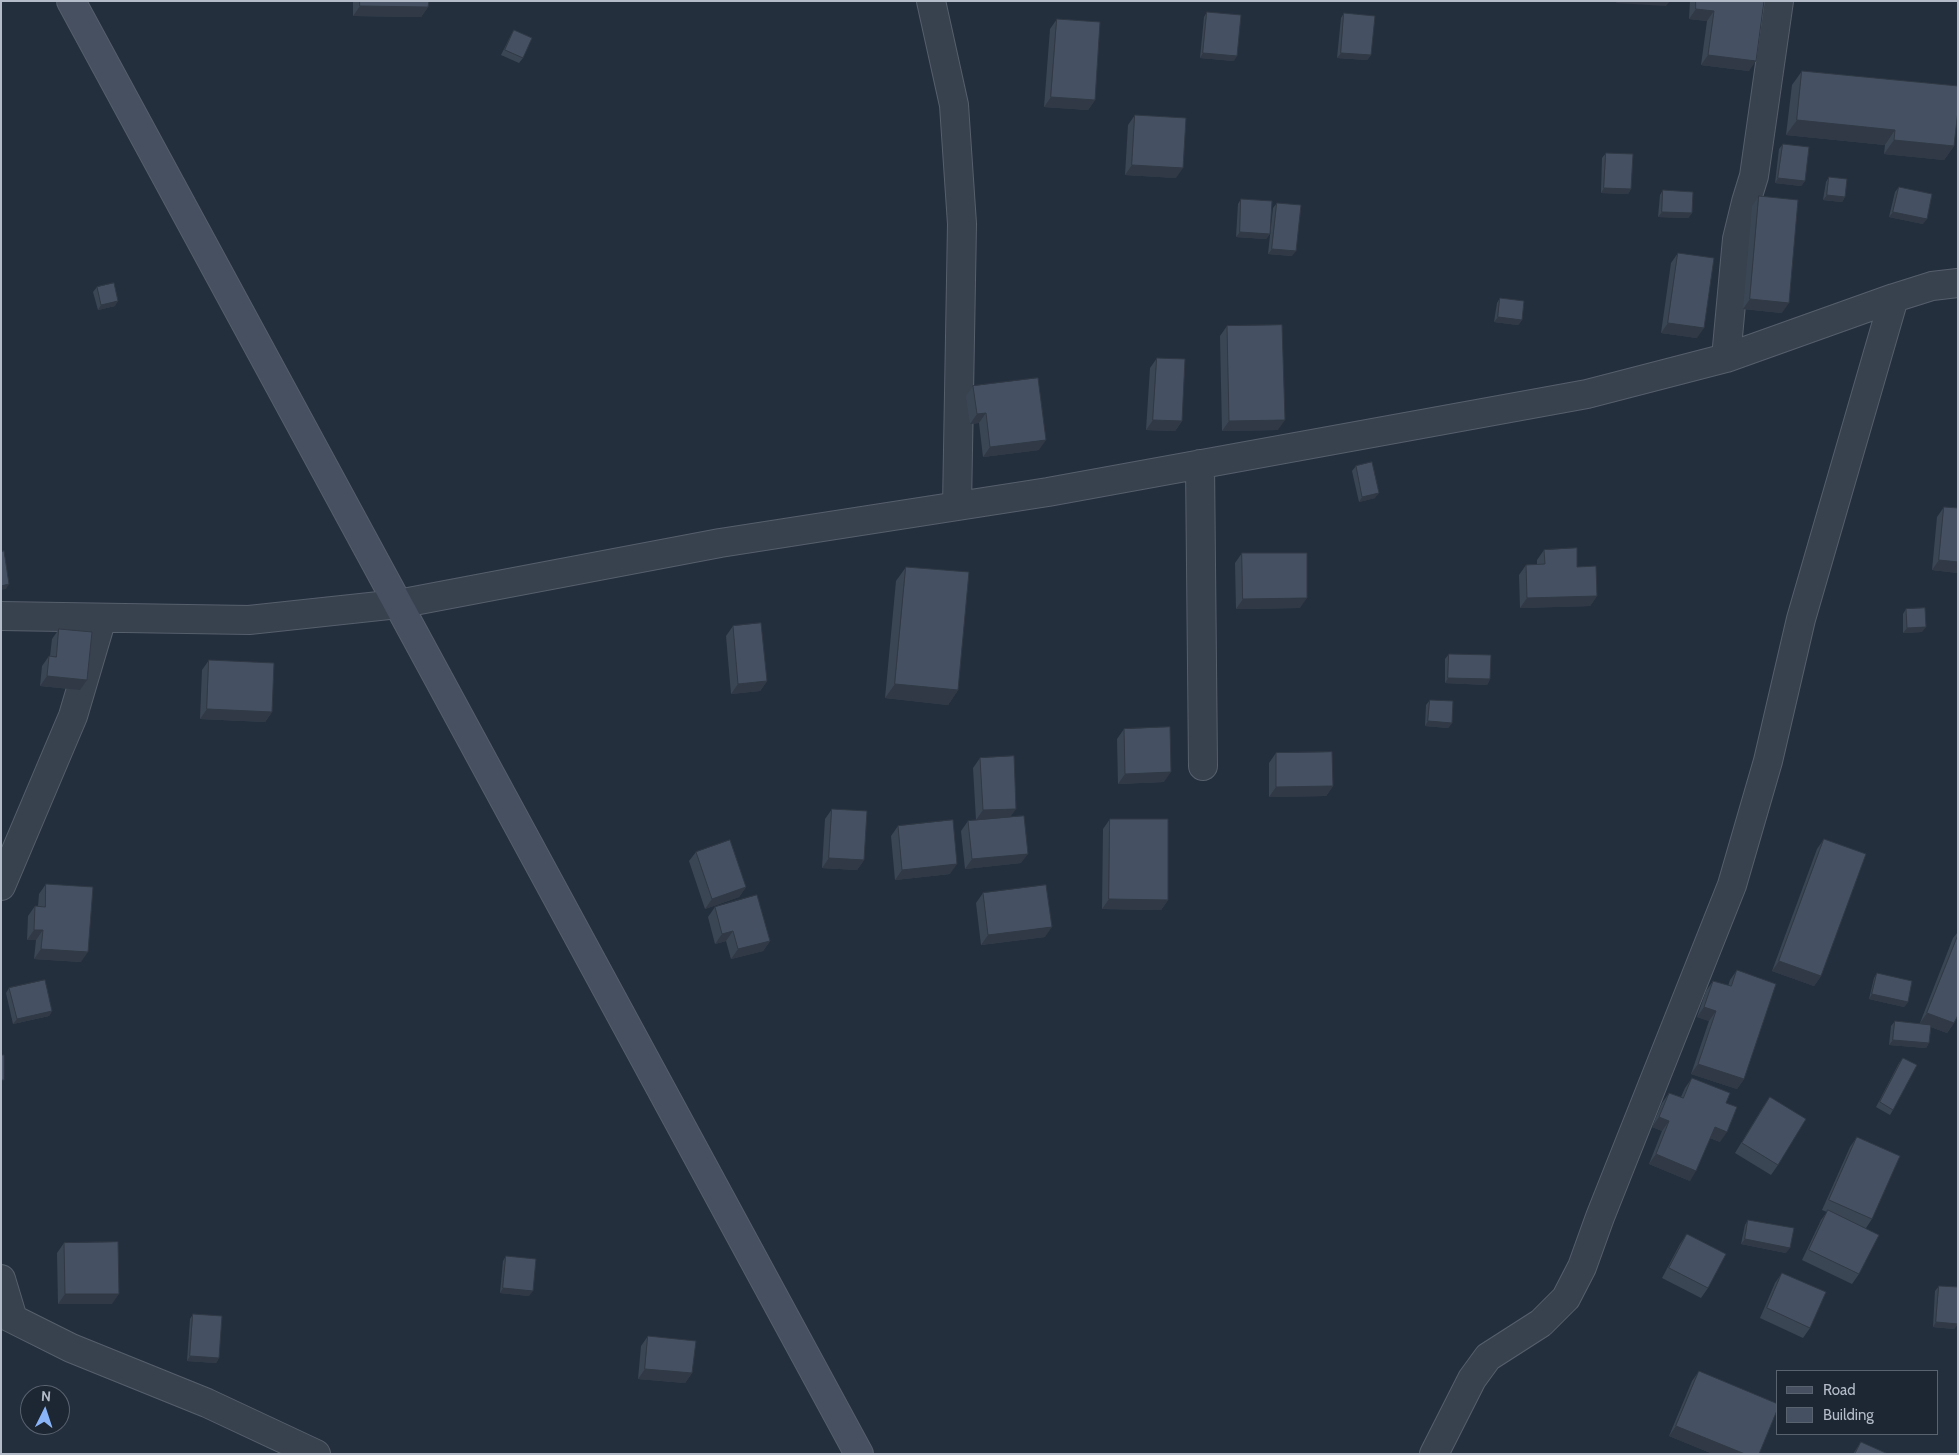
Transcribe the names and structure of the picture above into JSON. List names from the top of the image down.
{
  "legend": ["Road", "Building"],
  "north": "top"
}
